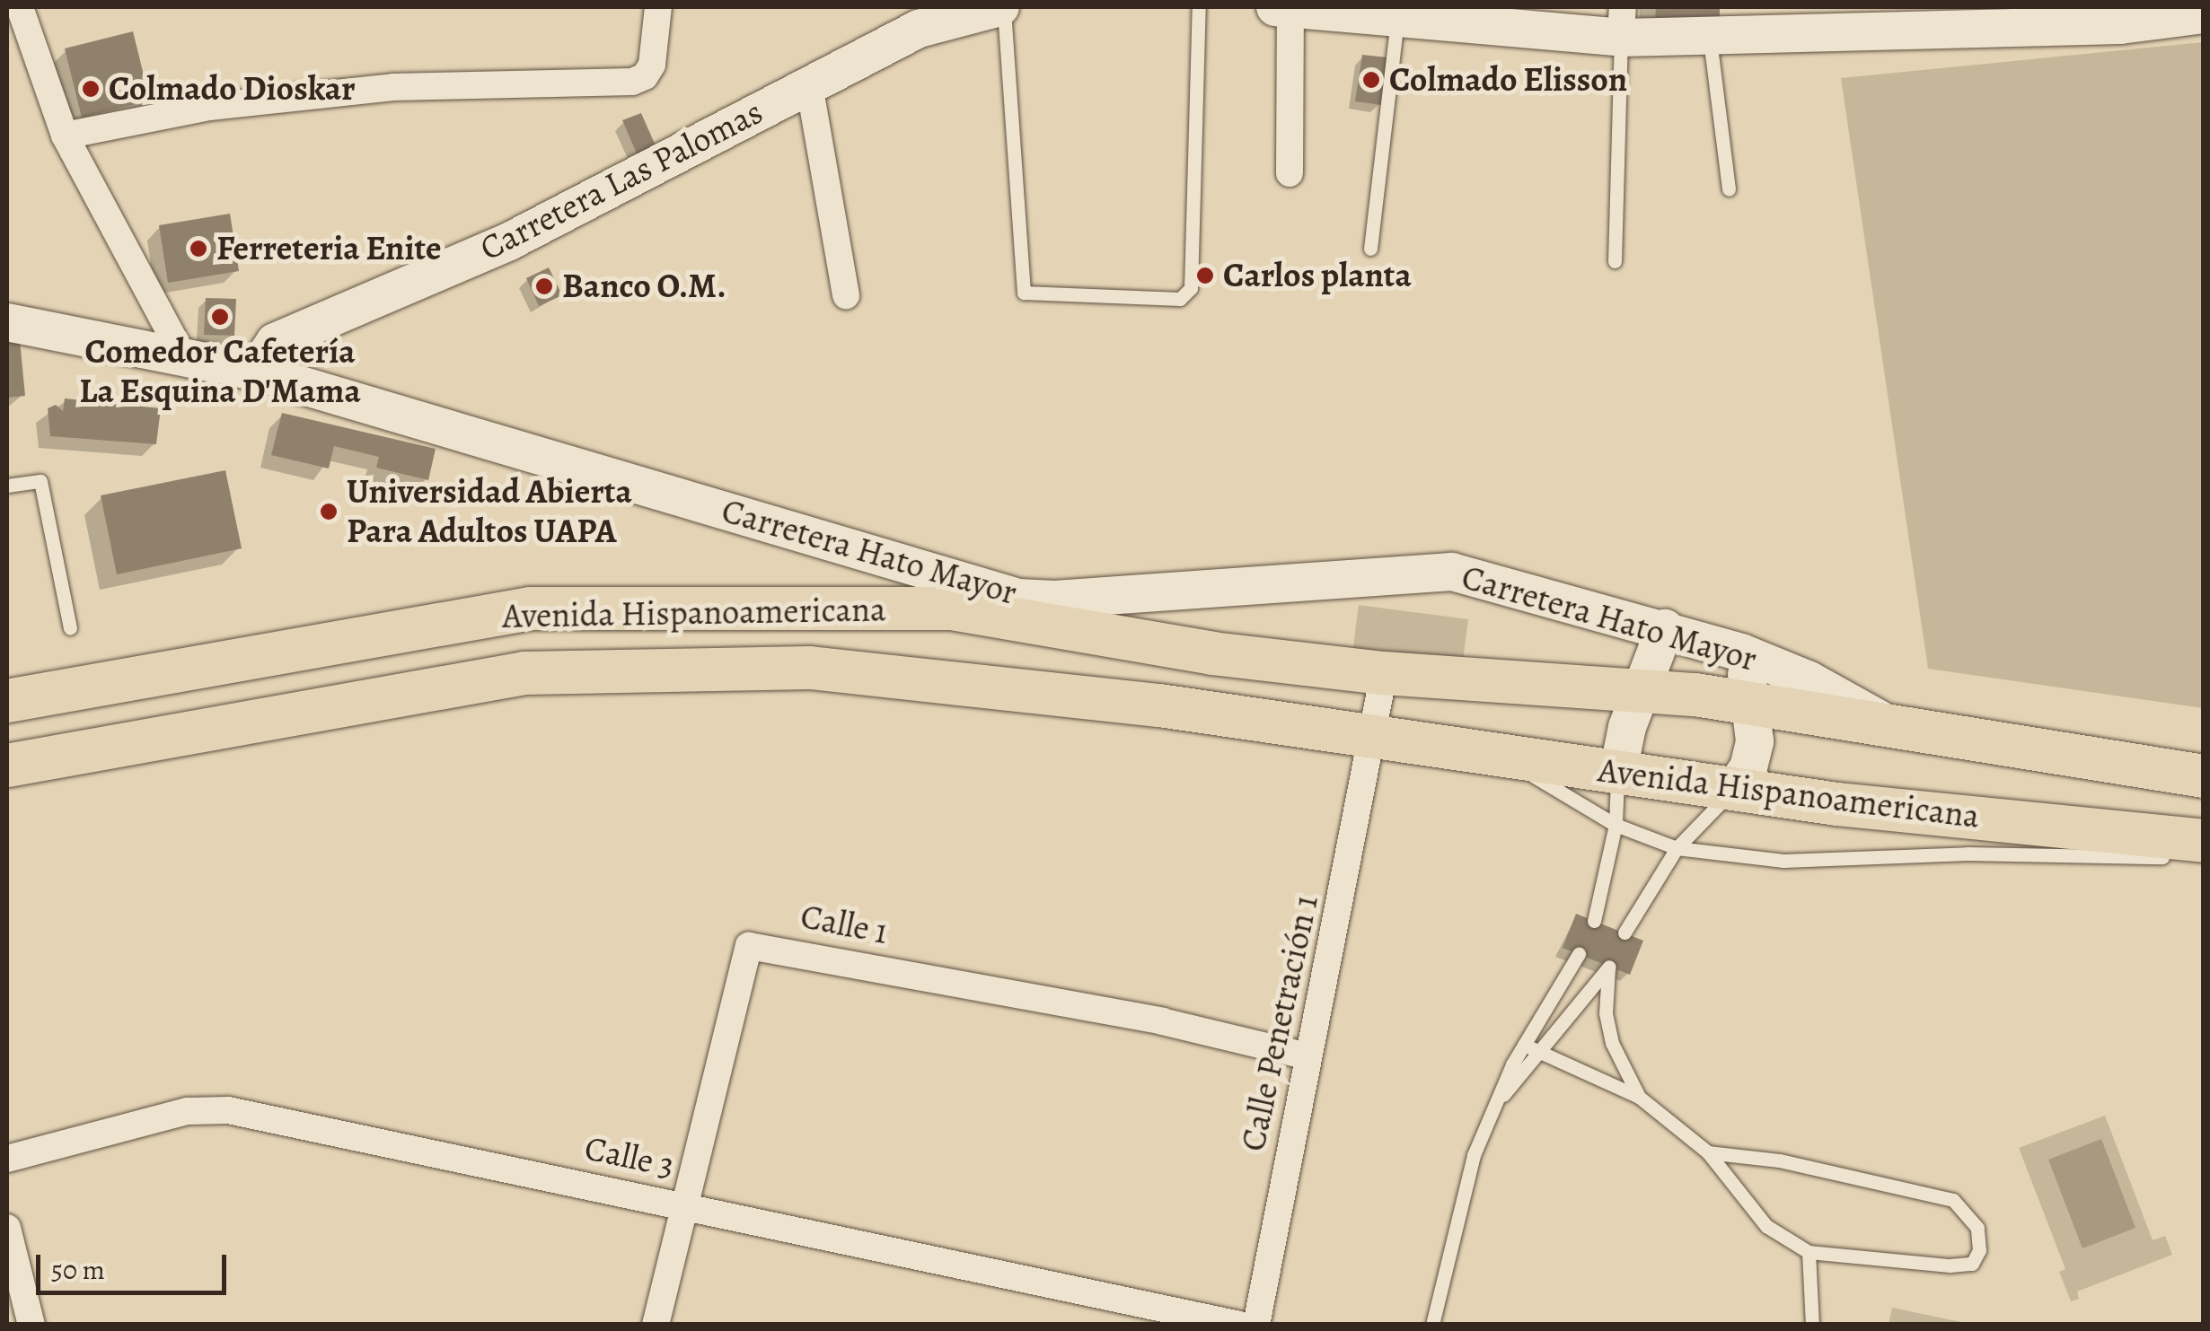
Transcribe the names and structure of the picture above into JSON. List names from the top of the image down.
{
  "streets": {
    "main road": ["Avenida Hispanoamericana"],
    "street": [
      "Carretera Las Palomas",
      "Carretera Hato Mayor",
      "Calle 1",
      "Calle Penetración 1",
      "Calle 3"
    ]
  },
  "crossings": [
    ["Carretera Las Palomas", "Carretera Hato Mayor"],
    ["Carretera Hato Mayor", "Avenida Hispanoamericana"],
    ["Avenida Hispanoamericana", "Calle Penetración 1"],
    ["Calle 1", "Calle Penetración 1"],
    ["Calle 1", "Calle 3"]
  ],
  "places": [
    "Colmado Elisson",
    "Colmado Dioskar",
    "Ferreteria Enite",
    "Carlos planta",
    "Banco O.M.",
    "Comedor Cafetería La Esquina D'Mama",
    "Universidad Abierta Para Adultos UAPA"
  ],
  "scale_bar": "50 m"
}
